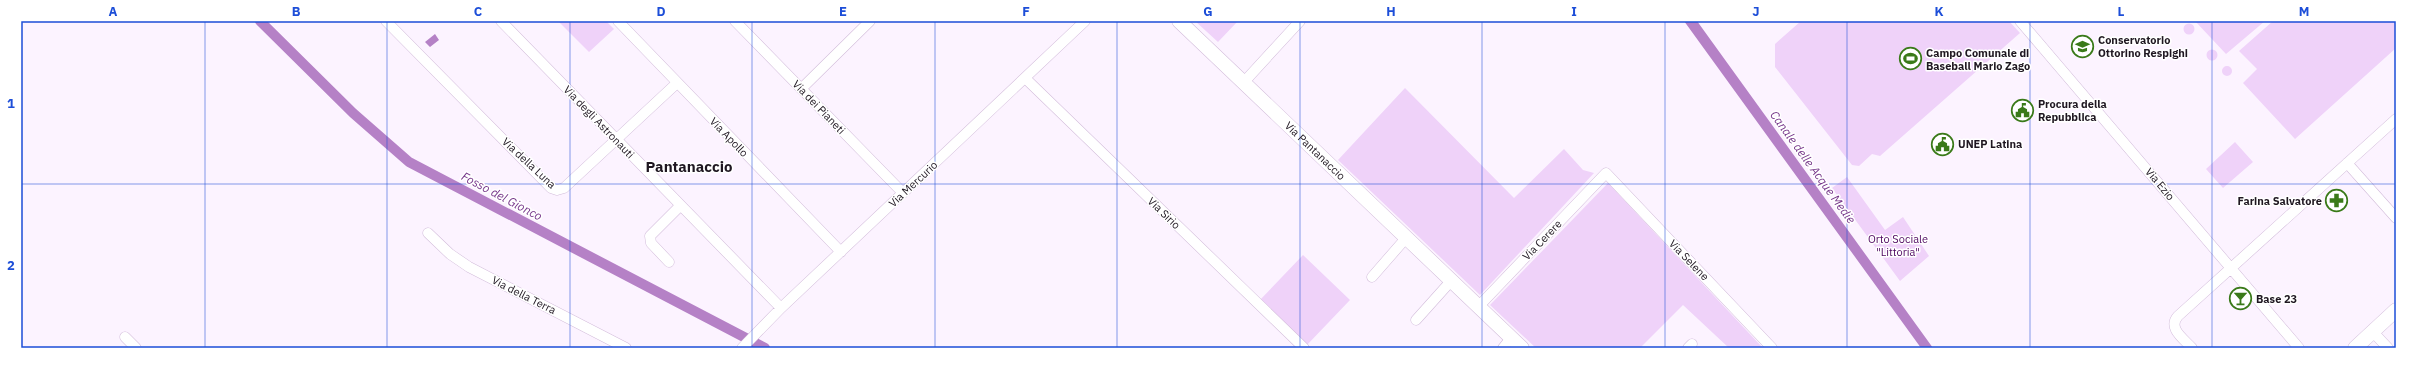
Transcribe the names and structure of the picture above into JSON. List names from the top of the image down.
{
  "streets": {
    "street": [
      "Via dei Pianeti",
      "Via degli Astronauti",
      "Via Apollo",
      "Via Pantanaccio",
      "Via della Luna",
      "Via Mercurio",
      "Via Ezio",
      "Via Sirio",
      "Via Cerere",
      "Via Selene",
      "Via della Terra"
    ]
  },
  "crossings": [
    ["Via dei Pianeti", "Via Mercurio"],
    ["Via degli Astronauti", "Via della Luna"],
    ["Via degli Astronauti", "Via Mercurio"],
    ["Via Apollo", "Via della Luna"],
    ["Via Apollo", "Via Mercurio"],
    ["Via Pantanaccio", "Via Cerere"],
    ["Via Mercurio", "Via Sirio"],
    ["Via Cerere", "Via Selene"]
  ],
  "districts": ["Pantanaccio"],
  "water": ["Canale delle Acque Medie", "Fosso del Gionco"],
  "parks": ["Orto Sociale \"Littoria\""],
  "places": {
    "school or university": ["Conservatorio Ottorino Respighi"],
    "sports": ["Campo Comunale di Baseball Mario Zago"],
    "public building": ["Procura della Repubblica", "UNEP Latina"],
    "pharmacy": ["Farina Salvatore"],
    "bar": ["Base 23"]
  },
  "grid": {
    "columns": [
      "A",
      "B",
      "C",
      "D",
      "E",
      "F",
      "G",
      "H",
      "I",
      "J",
      "K",
      "L",
      "M"
    ],
    "rows": ["1", "2"]
  }
}
